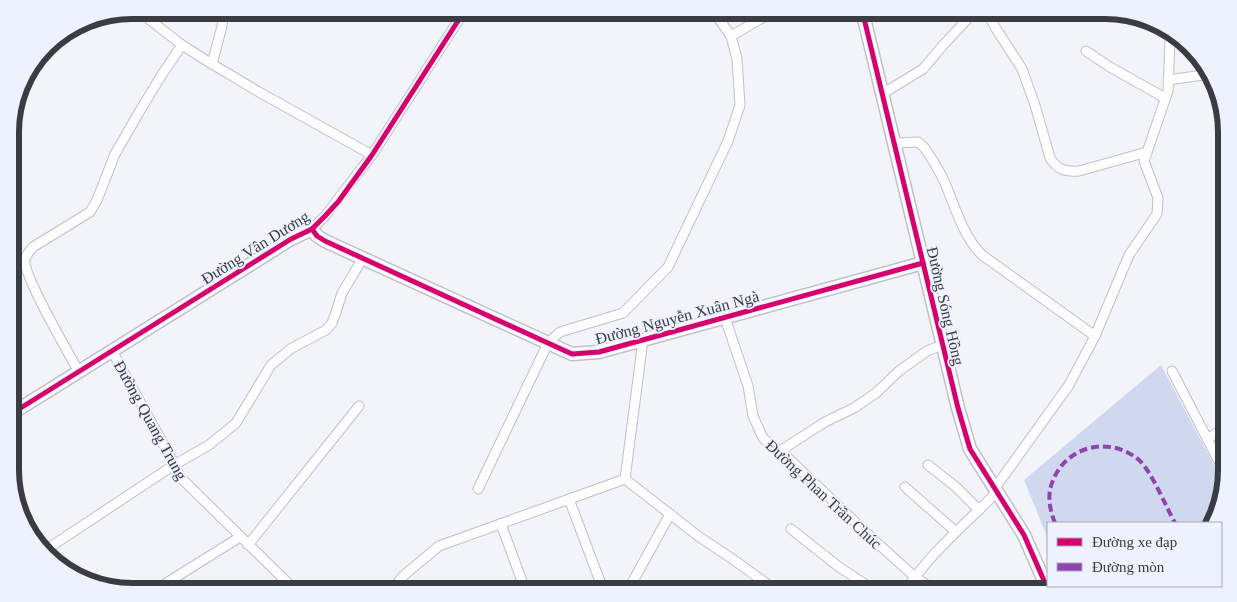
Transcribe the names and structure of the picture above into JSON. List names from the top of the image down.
{
  "streets": {
    "street": [
      "Đường Vân Dương",
      "Đường Sóng Hồng",
      "Đường Nguyễn Xuân Ngà",
      "Đường Quang Trung",
      "Đường Phan Trần Chúc"
    ]
  },
  "crossings": [
    ["Đường Vân Dương", "Đường Nguyễn Xuân Ngà"],
    ["Đường Vân Dương", "Đường Quang Trung"],
    ["Đường Sóng Hồng", "Đường Nguyễn Xuân Ngà"],
    ["Đường Nguyễn Xuân Ngà", "Đường Phan Trần Chúc"]
  ],
  "legend": ["Đường xe đạp", "Đường mòn"]
}
